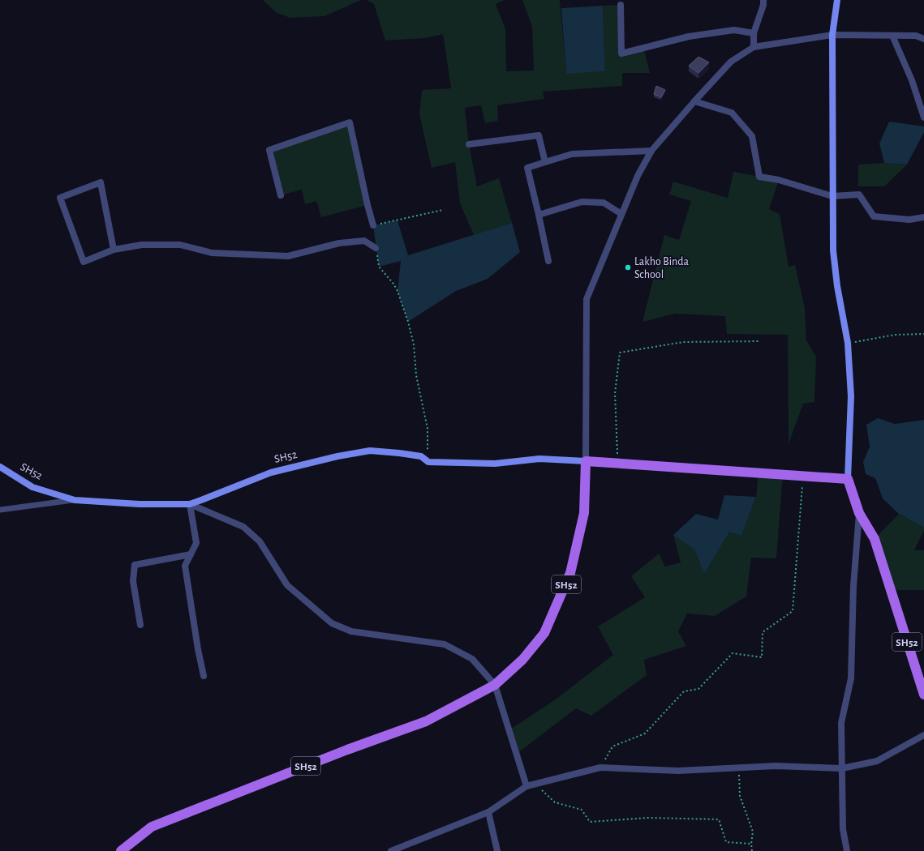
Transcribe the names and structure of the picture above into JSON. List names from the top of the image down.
{
  "streets": {
    "main road": ["SH52"]
  },
  "places": ["Lakho Binda School"]
}
